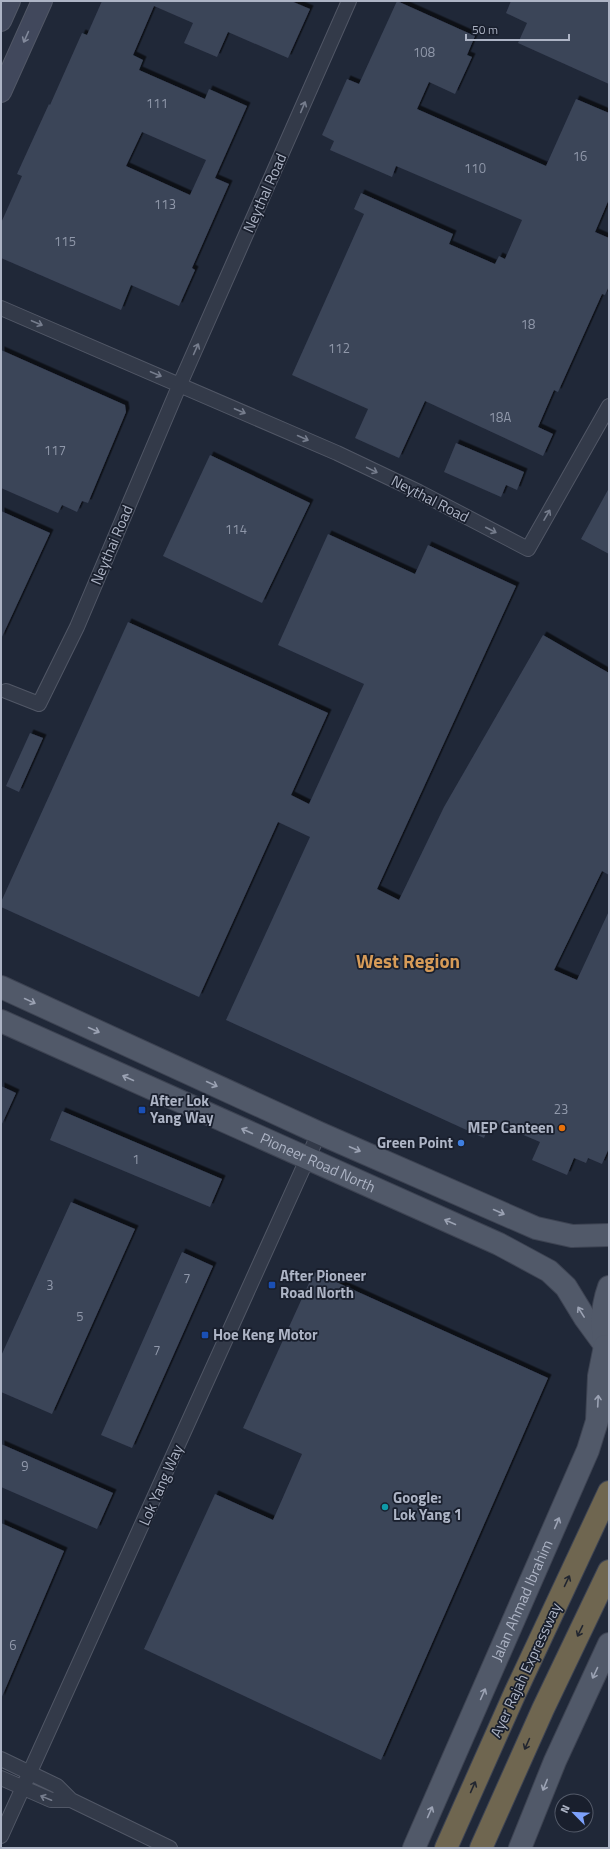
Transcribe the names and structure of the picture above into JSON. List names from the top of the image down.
{
  "streets": {
    "highway": ["Ayer Rajah Expressway"],
    "main road": ["Pioneer Road North", "Jalan Ahmad Ibrahim"],
    "street": ["Neythal Road", "Neythai Road", "Lok Yang Way"]
  },
  "crossings": [
    ["Neythal Road", "Neythai Road"],
    ["Pioneer Road North", "Lok Yang Way"],
    ["Pioneer Road North", "Jalan Ahmad Ibrahim"]
  ],
  "districts": ["West Region"],
  "places": {
    "transit": ["After Lok Yang Way", "After Pioneer Road North", "Hoe Keng Motor"],
    "other": ["MEP Canteen", "Green Point", "Google: Lok Yang 1"]
  },
  "house_numbers": [
    "108",
    "111",
    "16",
    "110",
    "113",
    "115",
    "18",
    "112",
    "18A",
    "117",
    "114",
    "23",
    "1",
    "7",
    "3",
    "5",
    "7",
    "9",
    "6"
  ],
  "scale_bar": "50 m",
  "north": "top left"
}
